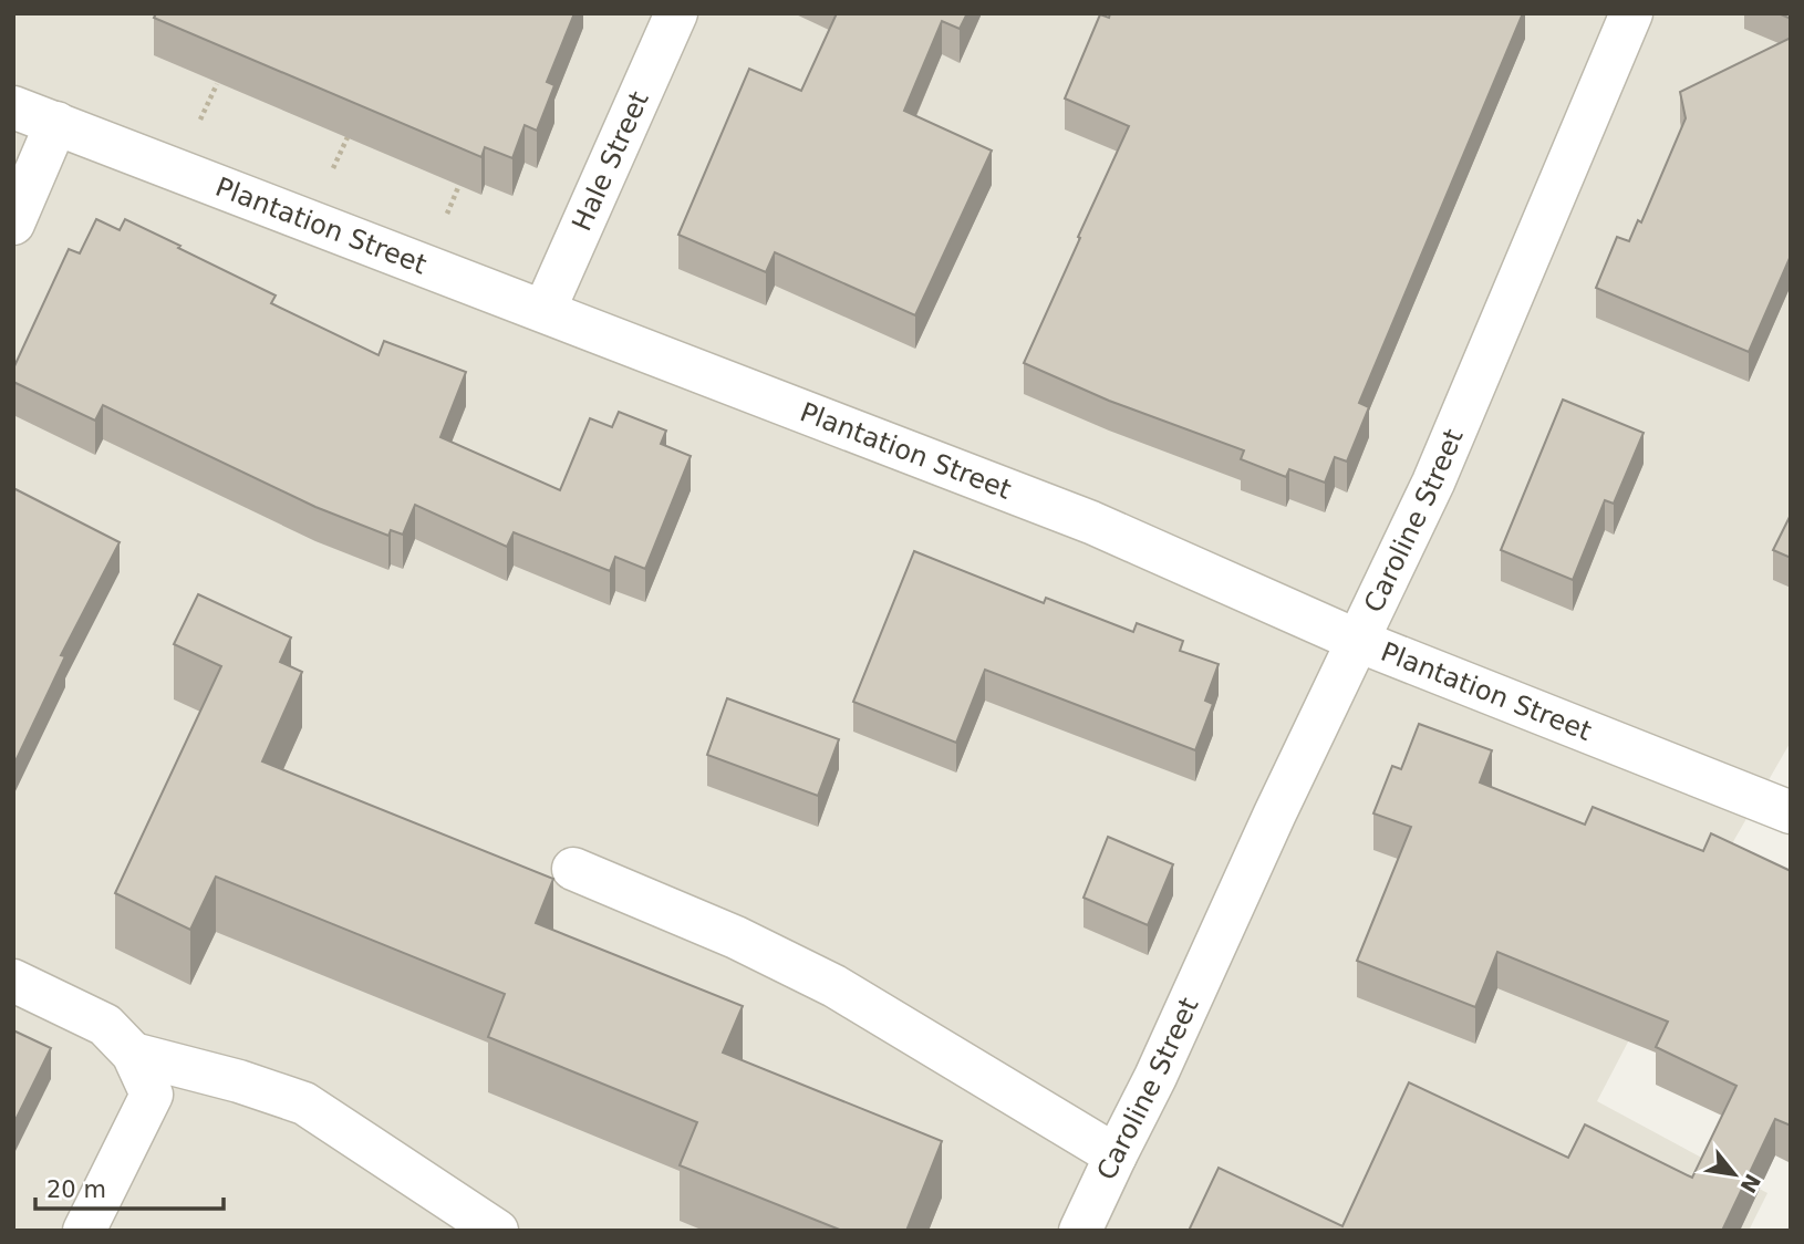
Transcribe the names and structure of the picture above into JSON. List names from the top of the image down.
{
  "streets": {
    "street": ["Hale Street", "Plantation Street", "Caroline Street"]
  },
  "crossings": [
    ["Hale Street", "Plantation Street"],
    ["Plantation Street", "Caroline Street"]
  ],
  "scale_bar": "20 m",
  "north": "bottom right"
}
